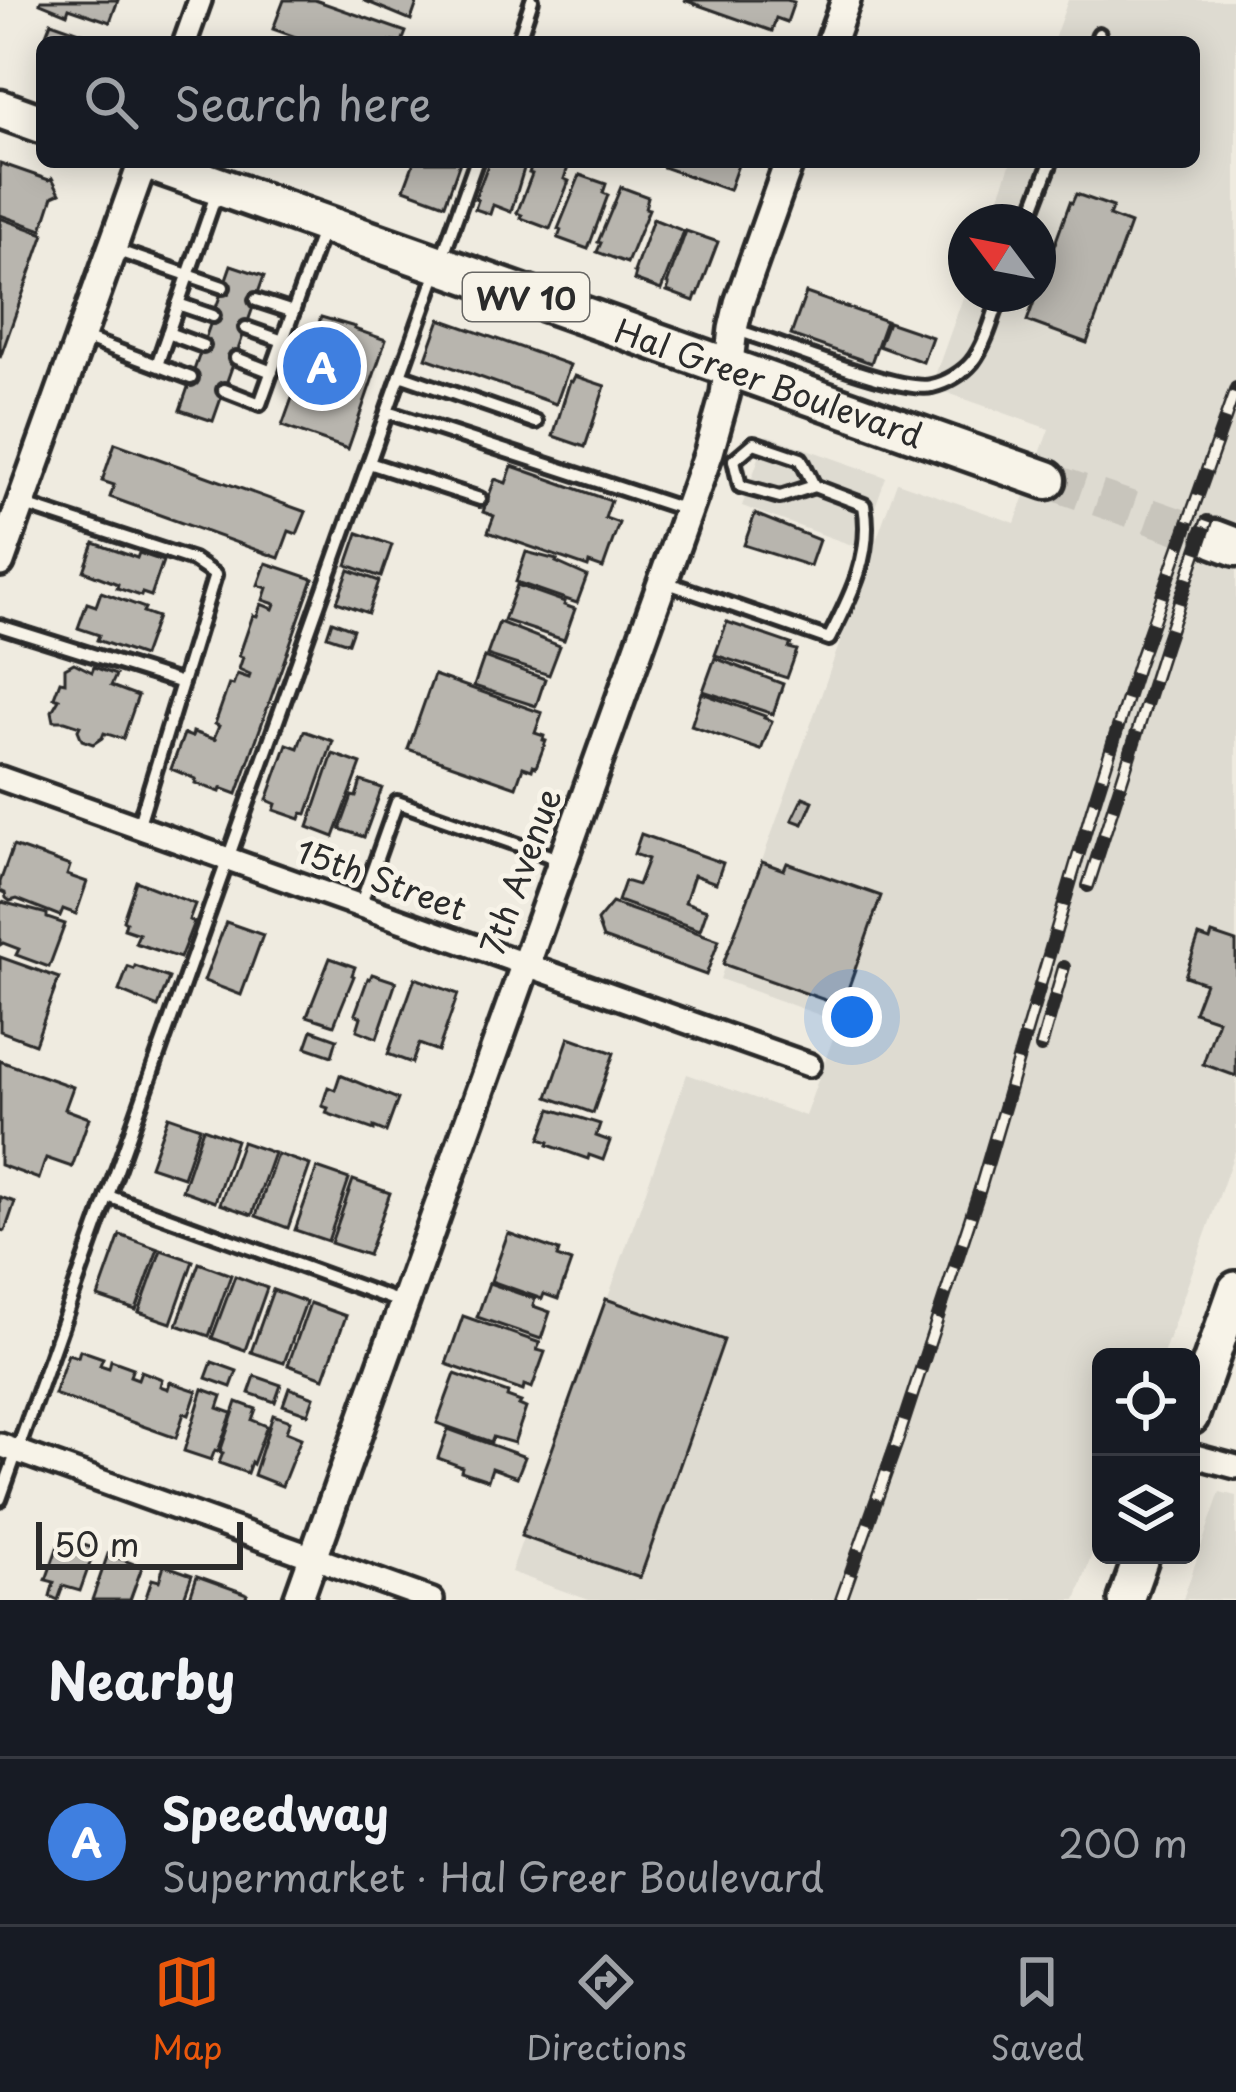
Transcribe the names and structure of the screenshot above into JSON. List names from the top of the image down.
{
  "streets": {
    "main road": ["WV 10", "Hal Greer Boulevard"],
    "street": ["7th Avenue", "15th Street"]
  },
  "crossings": [
    ["Hal Greer Boulevard", "7th Avenue"],
    ["7th Avenue", "15th Street"]
  ],
  "scale_bar": "50 m",
  "north": "top left",
  "page": {
    "search": "Search here",
    "pins": "A",
    "scale": "50 m",
    "heading": "Nearby",
    "list": [
      {
        "mark": "A",
        "name": "Speedway",
        "note": "Supermarket · Hal Greer Boulevard",
        "value": "200 m"
      }
    ],
    "nav": ["Map", "Directions", "Saved"]
  }
}
